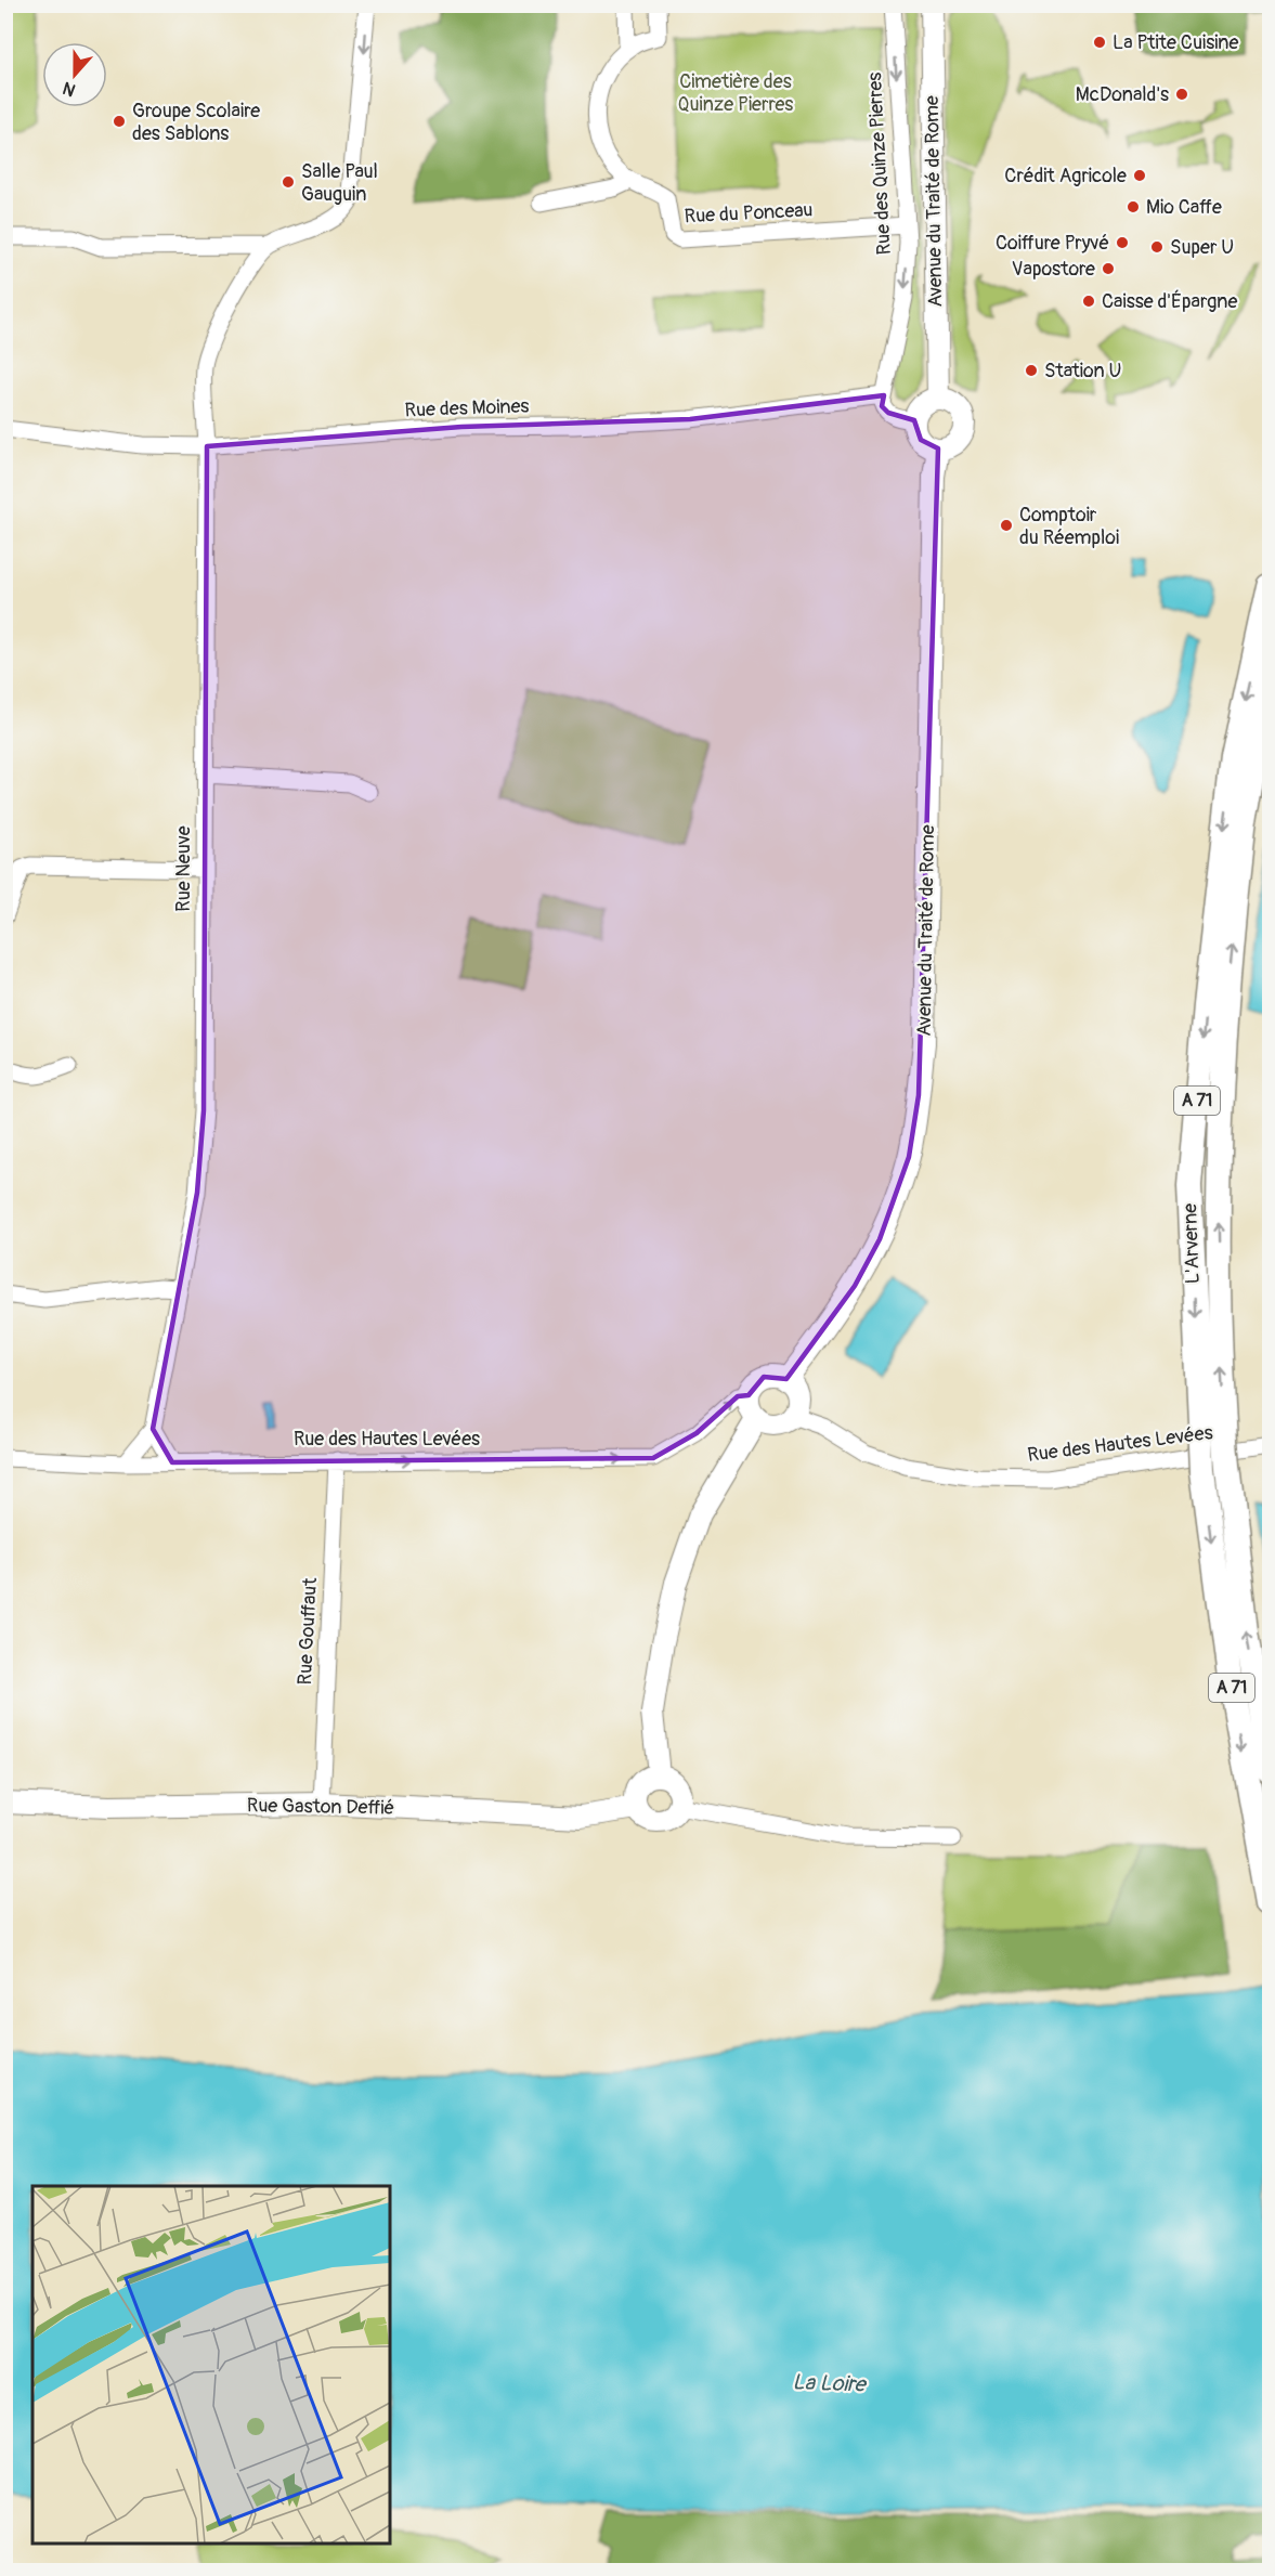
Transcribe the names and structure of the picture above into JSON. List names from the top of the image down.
{
  "streets": {
    "highway": ["A 71", "L'Arverne"],
    "main road": ["Avenue du Traité de Rome", "Rue Gaston Deffié"],
    "street": [
      "Rue des Quinze Pierres",
      "Rue du Ponceau",
      "Rue des Moines",
      "Rue Neuve",
      "Rue des Hautes Levées",
      "Rue Gouffaut"
    ]
  },
  "crossings": [
    ["Rue des Quinze Pierres", "Rue du Ponceau"],
    ["Rue des Quinze Pierres", "Rue des Moines"],
    ["Avenue du Traité de Rome", "Rue des Hautes Levées"],
    ["Rue des Moines", "Rue Neuve"],
    ["Rue des Hautes Levées", "Rue Gouffaut"],
    ["Rue Gouffaut", "Rue Gaston Deffié"]
  ],
  "one_way": ["Rue des Quinze Pierres"],
  "water": ["La Loire"],
  "parks": ["Cimetière des Quinze Pierres"],
  "places": [
    "La Ptite Cuisine",
    "McDonald's",
    "Groupe Scolaire des Sablons",
    "Crédit Agricole",
    "Salle Paul Gauguin",
    "Mio Caffe",
    "Coiffure Pryvé",
    "Super U",
    "Vapostore",
    "Caisse d'Épargne",
    "Station U",
    "Comptoir du Réemploi"
  ],
  "north": "bottom"
}
